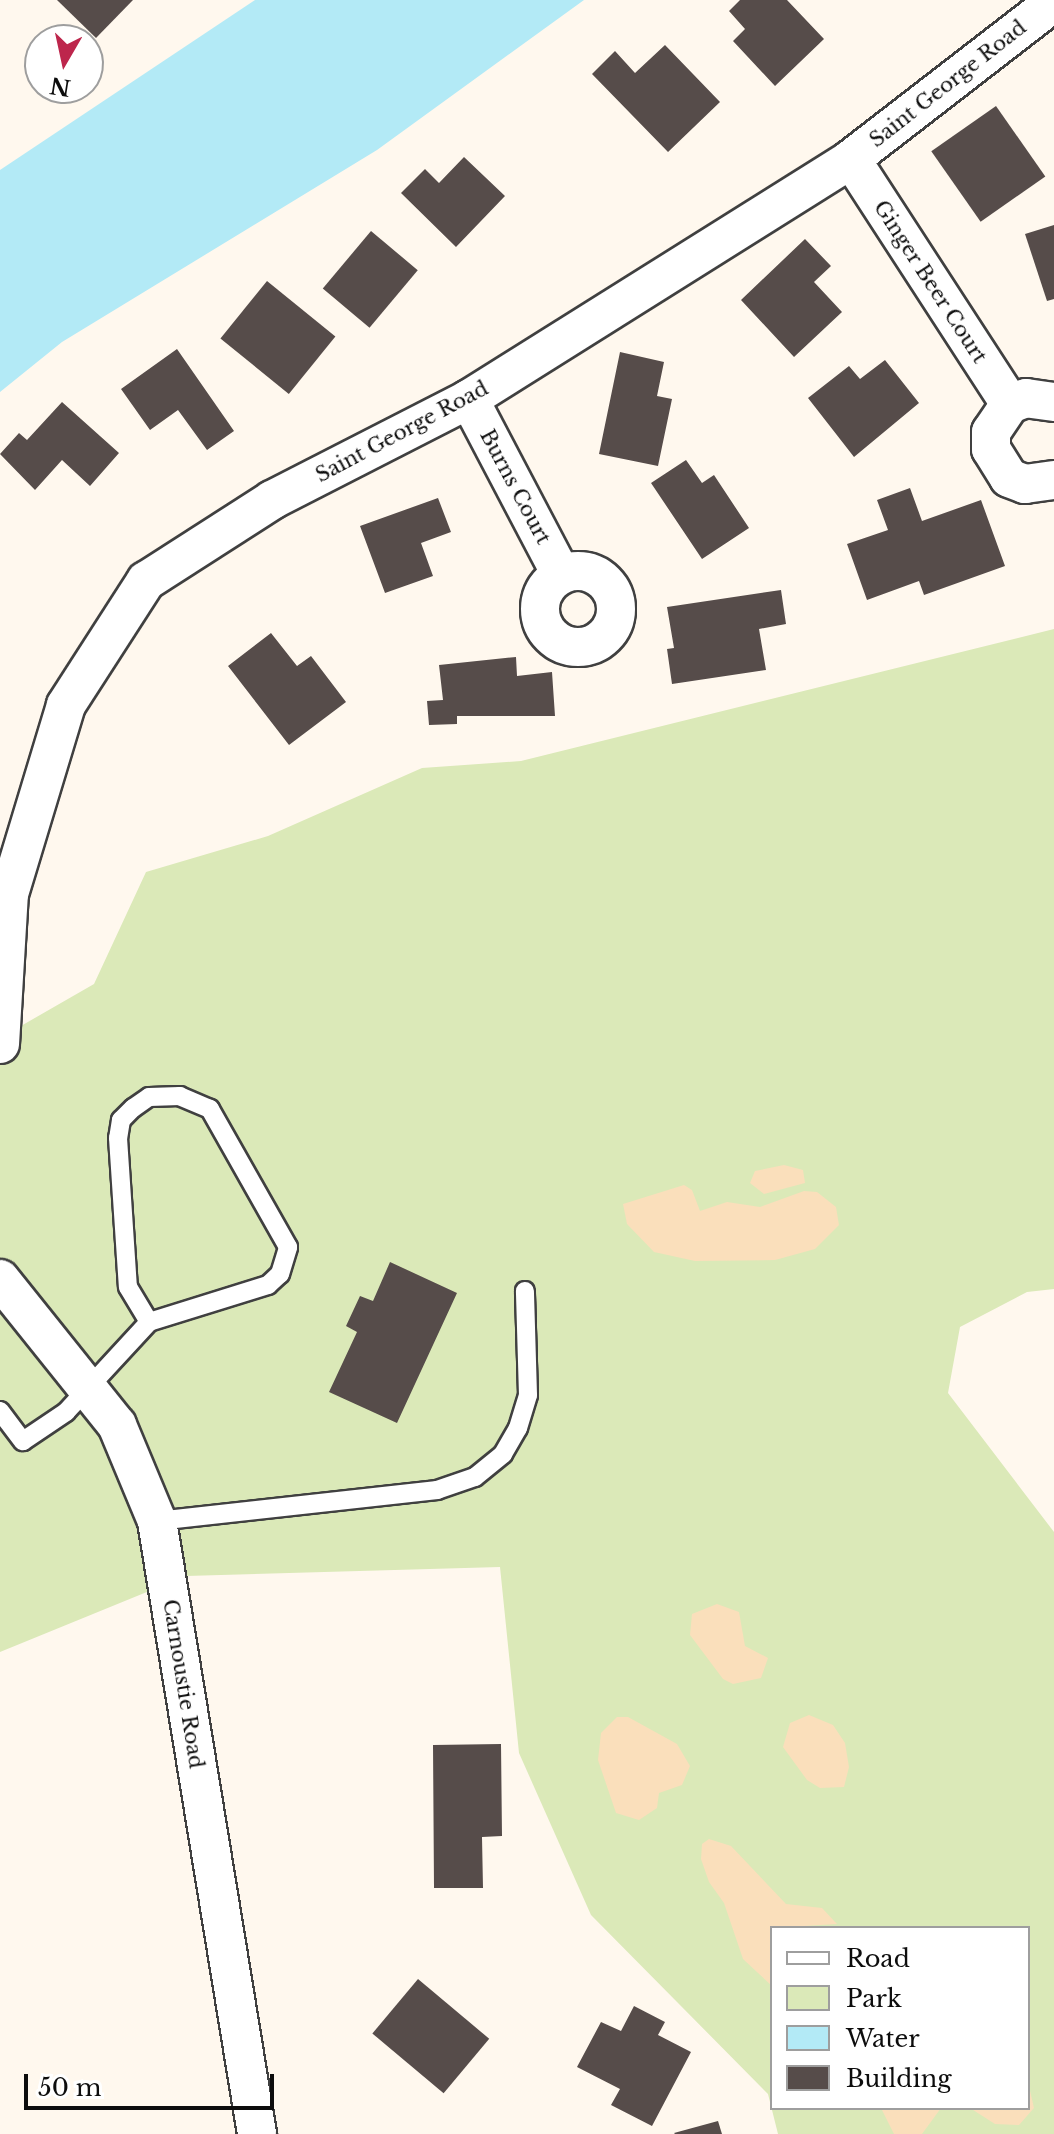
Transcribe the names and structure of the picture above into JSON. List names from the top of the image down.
{
  "streets": {
    "street": [
      "Saint George Road",
      "Ginger Beer Court",
      "Burns Court",
      "Carnoustie Road"
    ]
  },
  "crossings": [
    ["Saint George Road", "Ginger Beer Court"],
    ["Saint George Road", "Burns Court"]
  ],
  "legend": [
    "Road",
    "Park",
    "Water",
    "Building"
  ],
  "scale_bar": "50 m",
  "north": "bottom"
}
